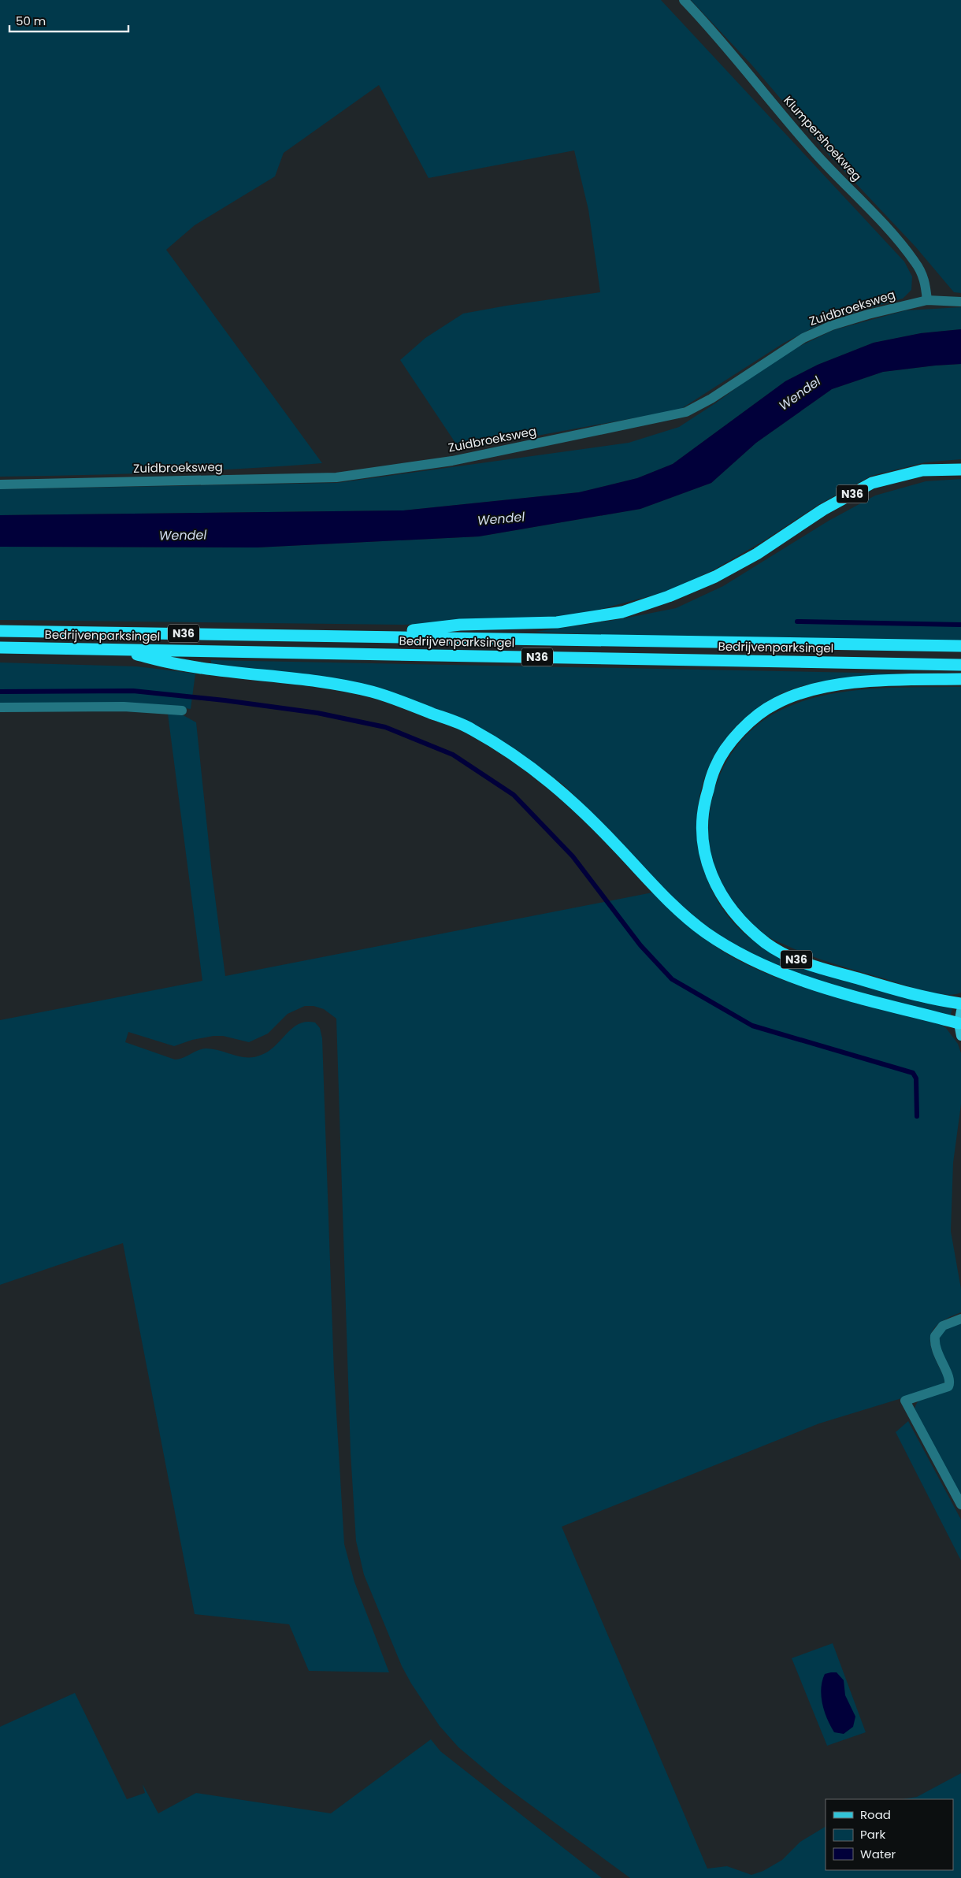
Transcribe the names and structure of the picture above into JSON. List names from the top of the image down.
{
  "streets": {
    "highway": ["N36", "Bedrijvenparksingel"],
    "street": ["Klumpershoekweg", "Zuidbroeksweg"]
  },
  "crossings": [
    ["Klumpershoekweg", "Zuidbroeksweg"],
    ["N36", "Bedrijvenparksingel"]
  ],
  "water": ["Wendel"],
  "legend": ["Road", "Park", "Water"],
  "scale_bar": "50 m"
}
